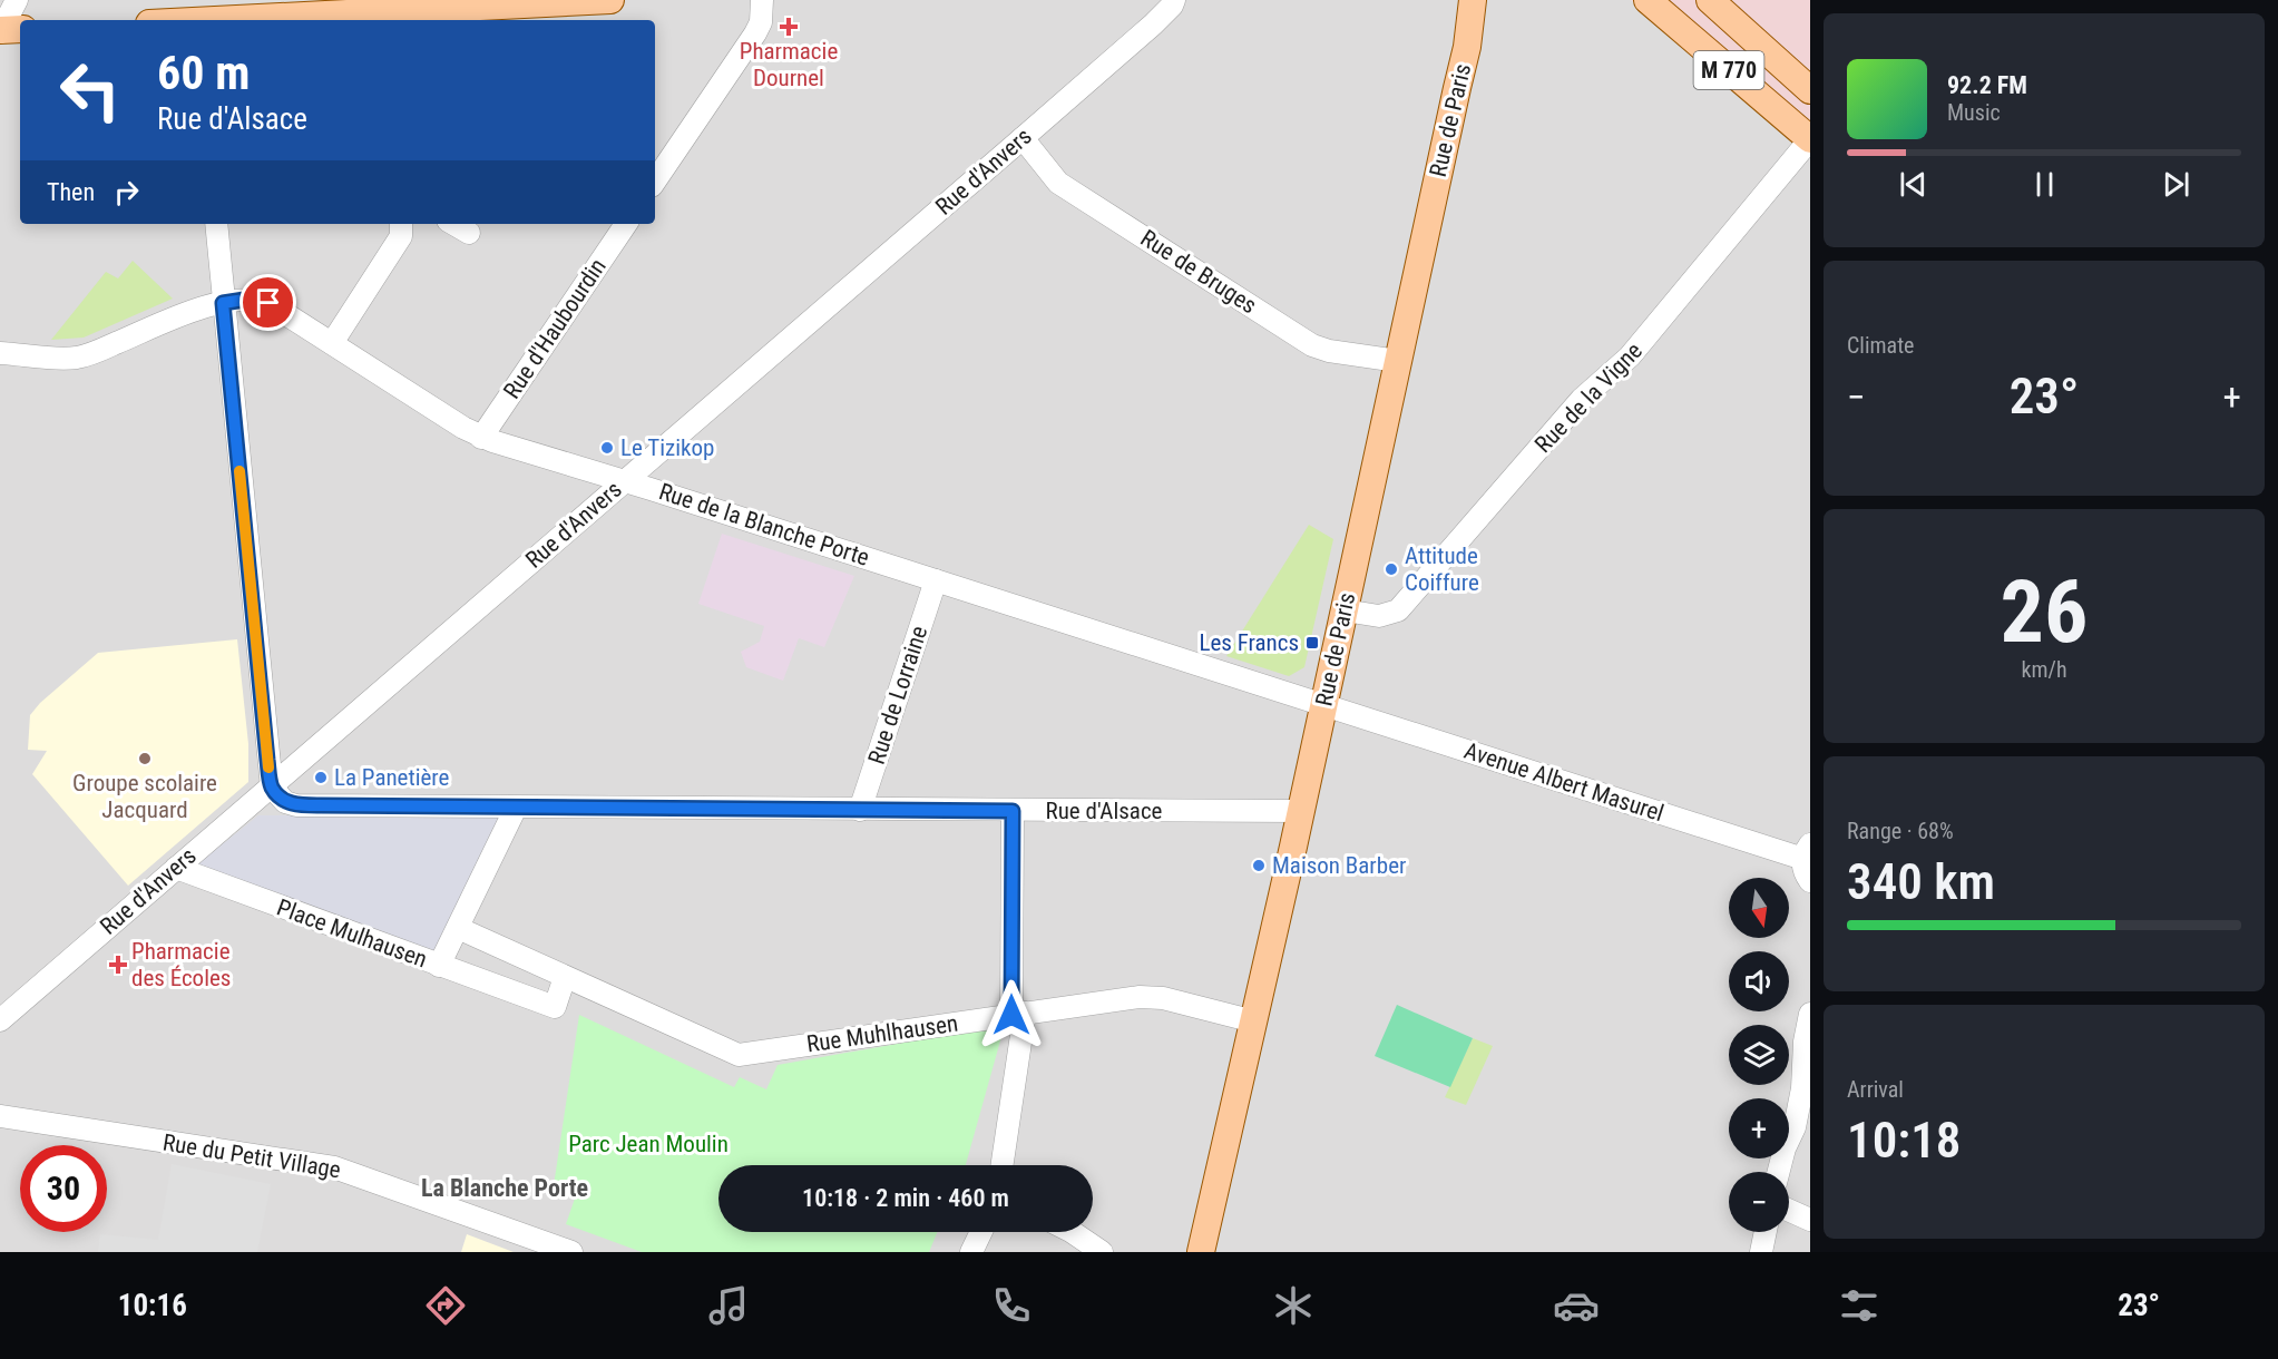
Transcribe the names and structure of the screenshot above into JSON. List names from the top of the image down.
{
  "streets": {
    "main road": ["M 770", "Rue de Paris"],
    "street": [
      "Rue d'Anvers",
      "Rue de Bruges",
      "Rue d'Haubourdin",
      "Rue de la Vigne",
      "Rue de la Blanche Porte",
      "Rue de Lorraine",
      "Avenue Albert Masurel",
      "Rue d'Alsace",
      "Place Mulhausen",
      "Rue Muhlhausen",
      "Rue du Petit Village"
    ]
  },
  "crossings": [
    ["M 770", "Rue de la Vigne"],
    ["Rue de Paris", "Rue de Bruges"],
    ["Rue de Paris", "Rue de la Vigne"],
    ["Rue de Paris", "Rue de la Blanche Porte"],
    ["Rue de Paris", "Avenue Albert Masurel"],
    ["Rue de Paris", "Rue d'Alsace"],
    ["Rue de Paris", "Rue Muhlhausen"],
    ["Rue d'Anvers", "Rue de Bruges"],
    ["Rue d'Anvers", "Rue de la Blanche Porte"],
    ["Rue d'Anvers", "Rue d'Alsace"],
    ["Rue d'Anvers", "Place Mulhausen"],
    ["Rue d'Haubourdin", "Rue de la Blanche Porte"],
    ["Rue de la Blanche Porte", "Rue de Lorraine"],
    ["Rue de la Blanche Porte", "Avenue Albert Masurel"],
    ["Rue de Lorraine", "Rue d'Alsace"],
    ["Rue d'Alsace", "Place Mulhausen"],
    ["Place Mulhausen", "Rue Muhlhausen"]
  ],
  "districts": ["La Blanche Porte"],
  "parks": ["Parc Jean Moulin"],
  "places": {
    "health": ["Pharmacie Dournel", "Pharmacie des Écoles"],
    "other": [
      "Le Tizikop",
      "Attitude Coiffure",
      "Groupe scolaire Jacquard",
      "La Panetière",
      "Maison Barber"
    ],
    "transit": ["Les Francs"]
  },
  "north": "bottom",
  "page": {
    "turn": ["60 m", "Rue d'Alsace"],
    "song": ["92.2 FM", "Music"],
    "then": "Then",
    "tile": [
      "Climate",
      ["26", "km/h"],
      ["Range · 68%", "340 km"],
      ["Arrival", "10:18"]
    ],
    "heat": ["−", "23°", "+"],
    "map_buttons": ["+", "−"],
    "limit": "30",
    "trip": "10:18 · 2 min · 460 m",
    "tabs": ["10:16", "23°"]
  }
}
